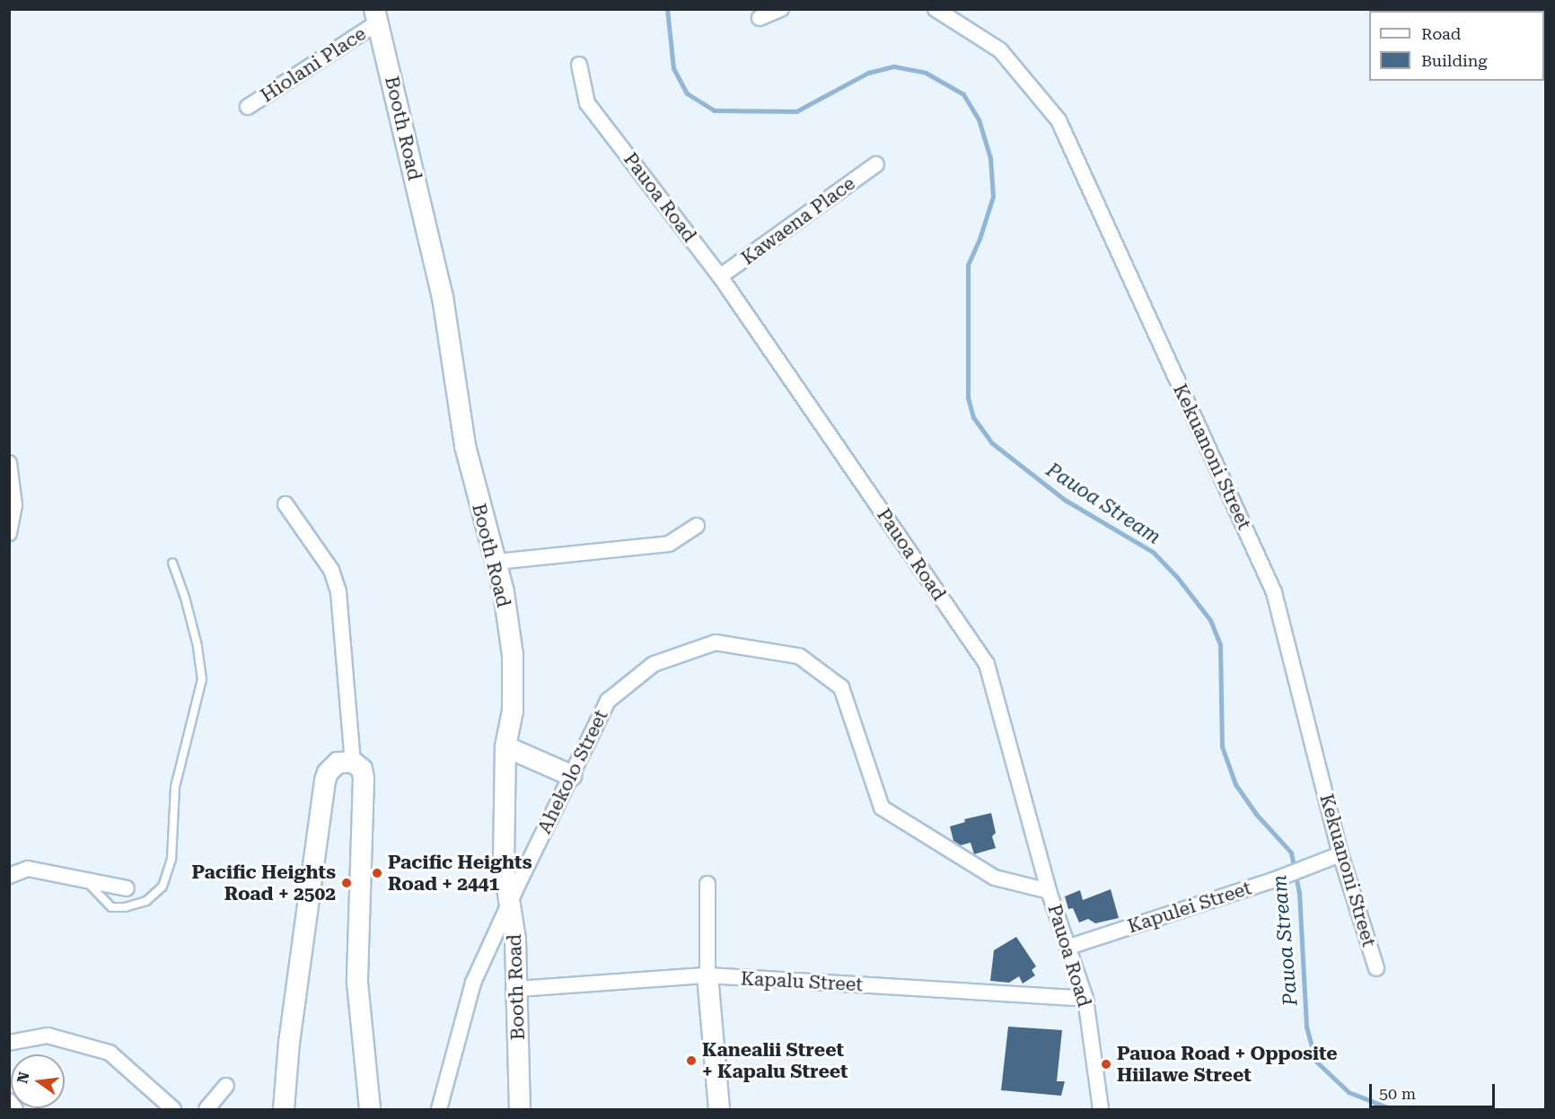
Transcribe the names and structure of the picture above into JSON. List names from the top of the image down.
{
  "streets": {
    "street": [
      "Hiolani Place",
      "Booth Road",
      "Pauoa Road",
      "Kawaena Place",
      "Kekuanoni Street",
      "Ahekolo Street",
      "Kapulei Street",
      "Kapalu Street"
    ]
  },
  "crossings": [
    ["Hiolani Place", "Booth Road"],
    ["Booth Road", "Ahekolo Street"],
    ["Booth Road", "Kapalu Street"],
    ["Pauoa Road", "Kawaena Place"],
    ["Pauoa Road", "Ahekolo Street"],
    ["Pauoa Road", "Kapulei Street"],
    ["Pauoa Road", "Kapalu Street"],
    ["Kekuanoni Street", "Kapulei Street"]
  ],
  "water": ["Pauoa Stream"],
  "places": [
    "Pacific Heights Road + 2441",
    "Pacific Heights Road + 2502",
    "Kanealii Street + Kapalu Street",
    "Pauoa Road + Opposite Hiilawe Street"
  ],
  "legend": ["Road", "Building"],
  "scale_bar": "50 m",
  "north": "left"
}
